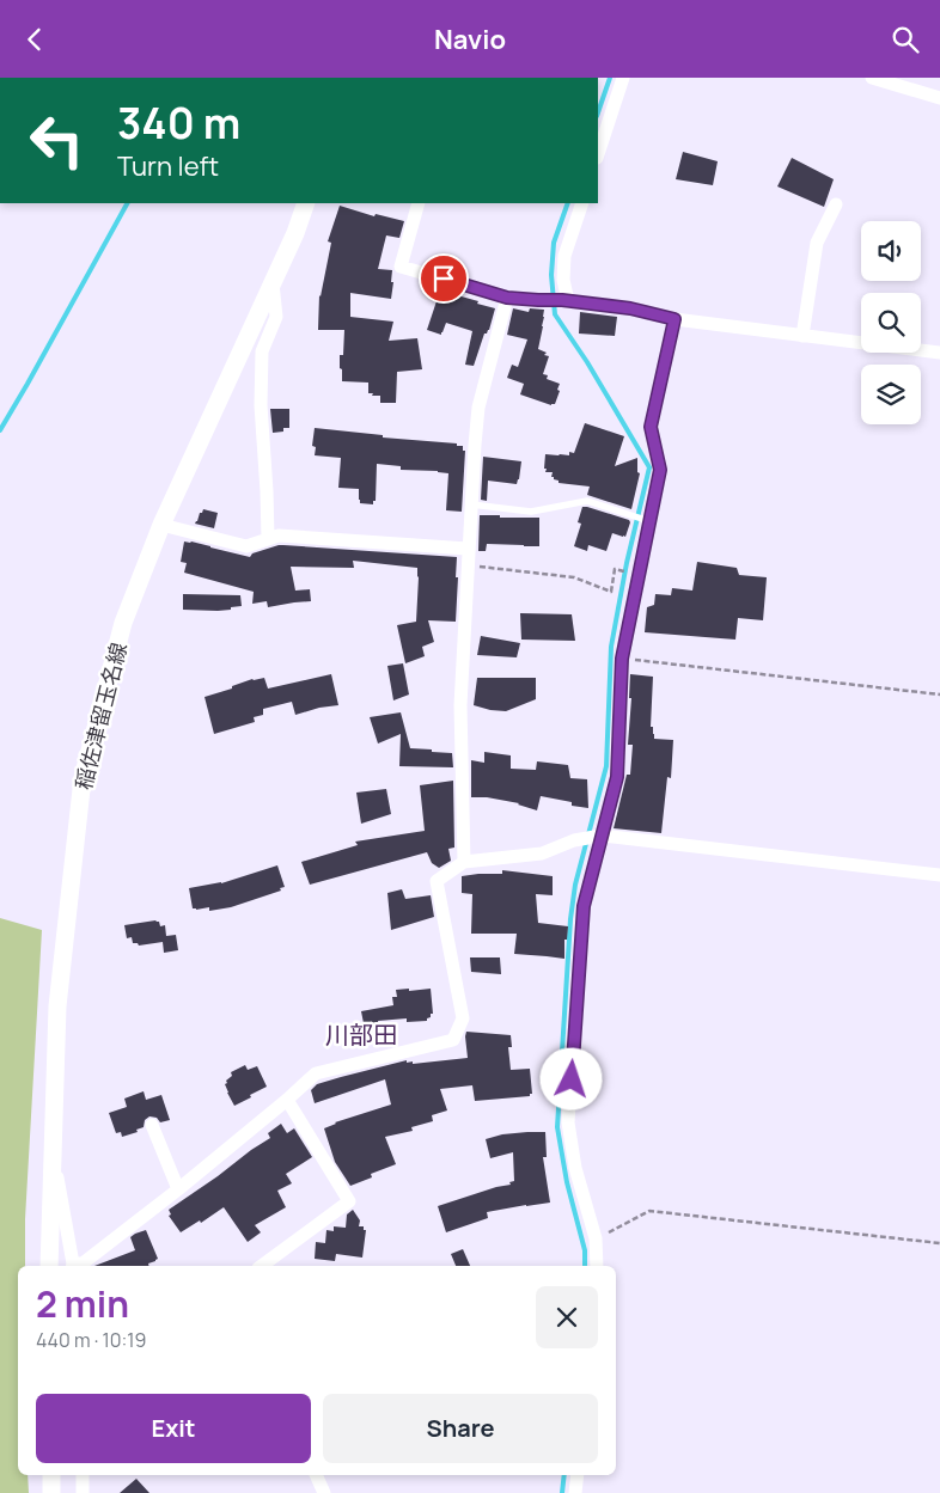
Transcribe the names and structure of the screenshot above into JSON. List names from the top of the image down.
{
  "streets": {
    "main road": ["稲佐津留玉名線"]
  },
  "districts": ["川部田"],
  "page": {
    "header": "Navio",
    "turn": ["340 m", "Turn left"],
    "heading": ["2 min", "440 m · 10:19"],
    "buttons": ["Exit", "Share"]
  }
}
